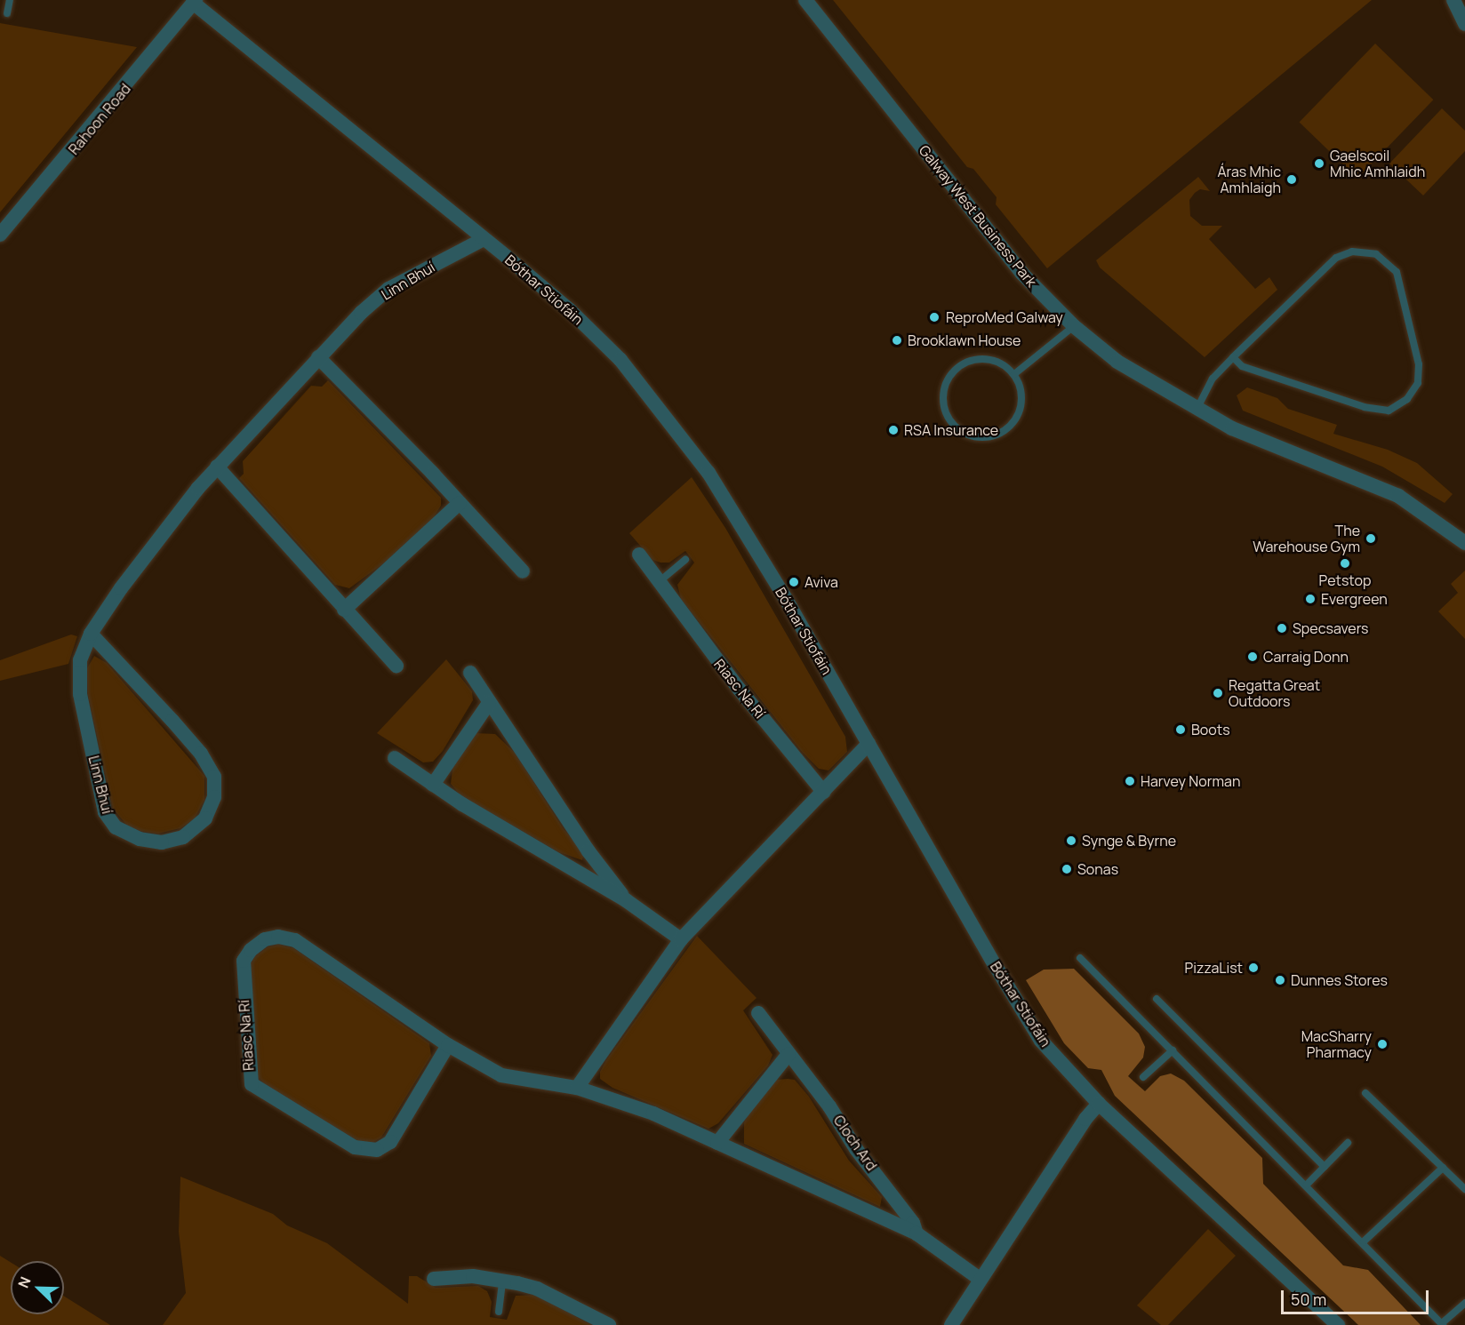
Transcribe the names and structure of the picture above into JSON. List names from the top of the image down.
{
  "streets": {
    "street": [
      "Rahoon Road",
      "Galway West Business Park",
      "Linn Bhuí",
      "Bóthar Stiofáin",
      "Riasc Na Rí",
      "Cloch Ard"
    ]
  },
  "crossings": [
    ["Rahoon Road", "Bóthar Stiofáin"],
    ["Linn Bhuí", "Bóthar Stiofáin"],
    ["Riasc Na Rí", "Cloch Ard"]
  ],
  "places": [
    "Gaelscoil Mhic Amhlaidh",
    "Áras Mhic Amhlaigh",
    "ReproMed Galway",
    "Brooklawn House",
    "RSA Insurance",
    "The Warehouse Gym",
    "Petstop",
    "Aviva",
    "Evergreen",
    "Specsavers",
    "Carraig Donn",
    "Regatta Great Outdoors",
    "Boots",
    "Harvey Norman",
    "Synge & Byrne",
    "Sonas",
    "PizzaList",
    "Dunnes Stores",
    "MacSharry Pharmacy"
  ],
  "scale_bar": "50 m",
  "north": "top left"
}
